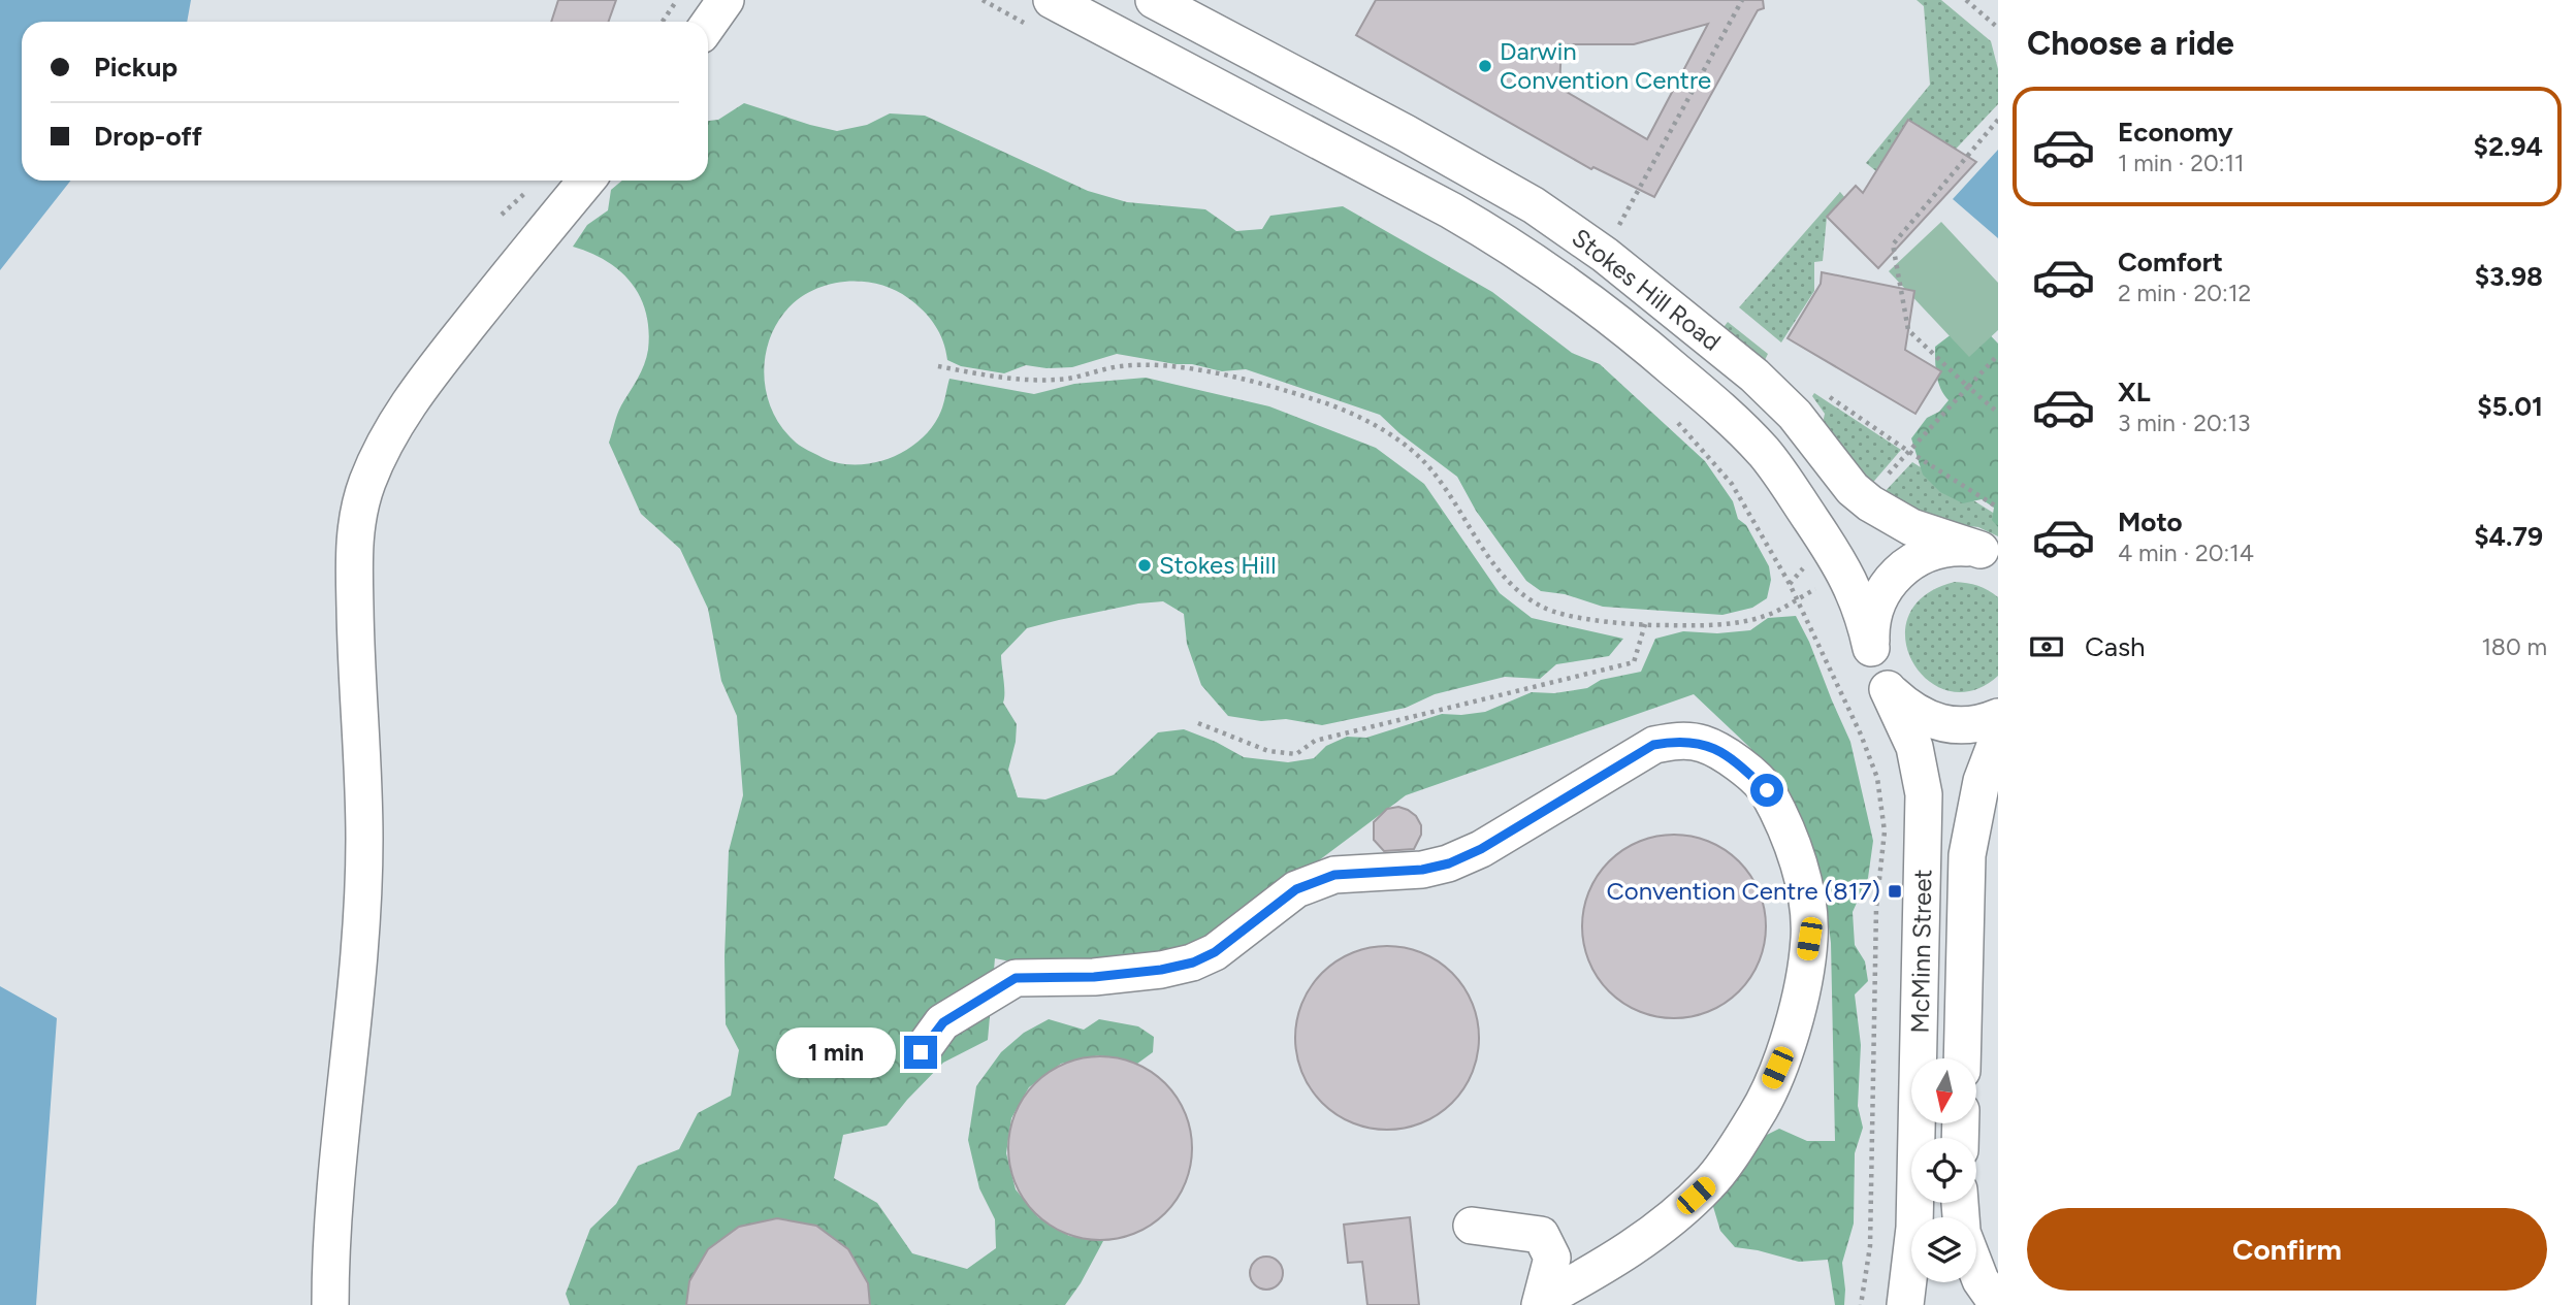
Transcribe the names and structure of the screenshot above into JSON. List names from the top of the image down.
{
  "streets": {
    "street": ["Stokes Hill Road", "McMinn Street"]
  },
  "crossings": [
    ["Stokes Hill Road", "McMinn Street"]
  ],
  "places": {
    "other": ["Darwin Convention Centre", "Stokes Hill"],
    "transit": ["Convention Centre (817)"]
  },
  "north": "bottom",
  "page": {
    "heading": "Choose a ride",
    "banner": ["Pickup", "Drop-off"],
    "list": [
      {
        "name": "Economy",
        "note": "1 min · 20:11",
        "value": "$2.94"
      },
      {
        "name": "Comfort",
        "note": "2 min · 20:12",
        "value": "$3.98"
      },
      {
        "name": "XL",
        "note": "3 min · 20:13",
        "value": "$5.01"
      },
      {
        "name": "Moto",
        "note": "4 min · 20:14",
        "value": "$4.79"
      }
    ],
    "pay": ["Cash", "180 m"],
    "bubble": "1 min",
    "buttons": "Confirm"
  }
}
